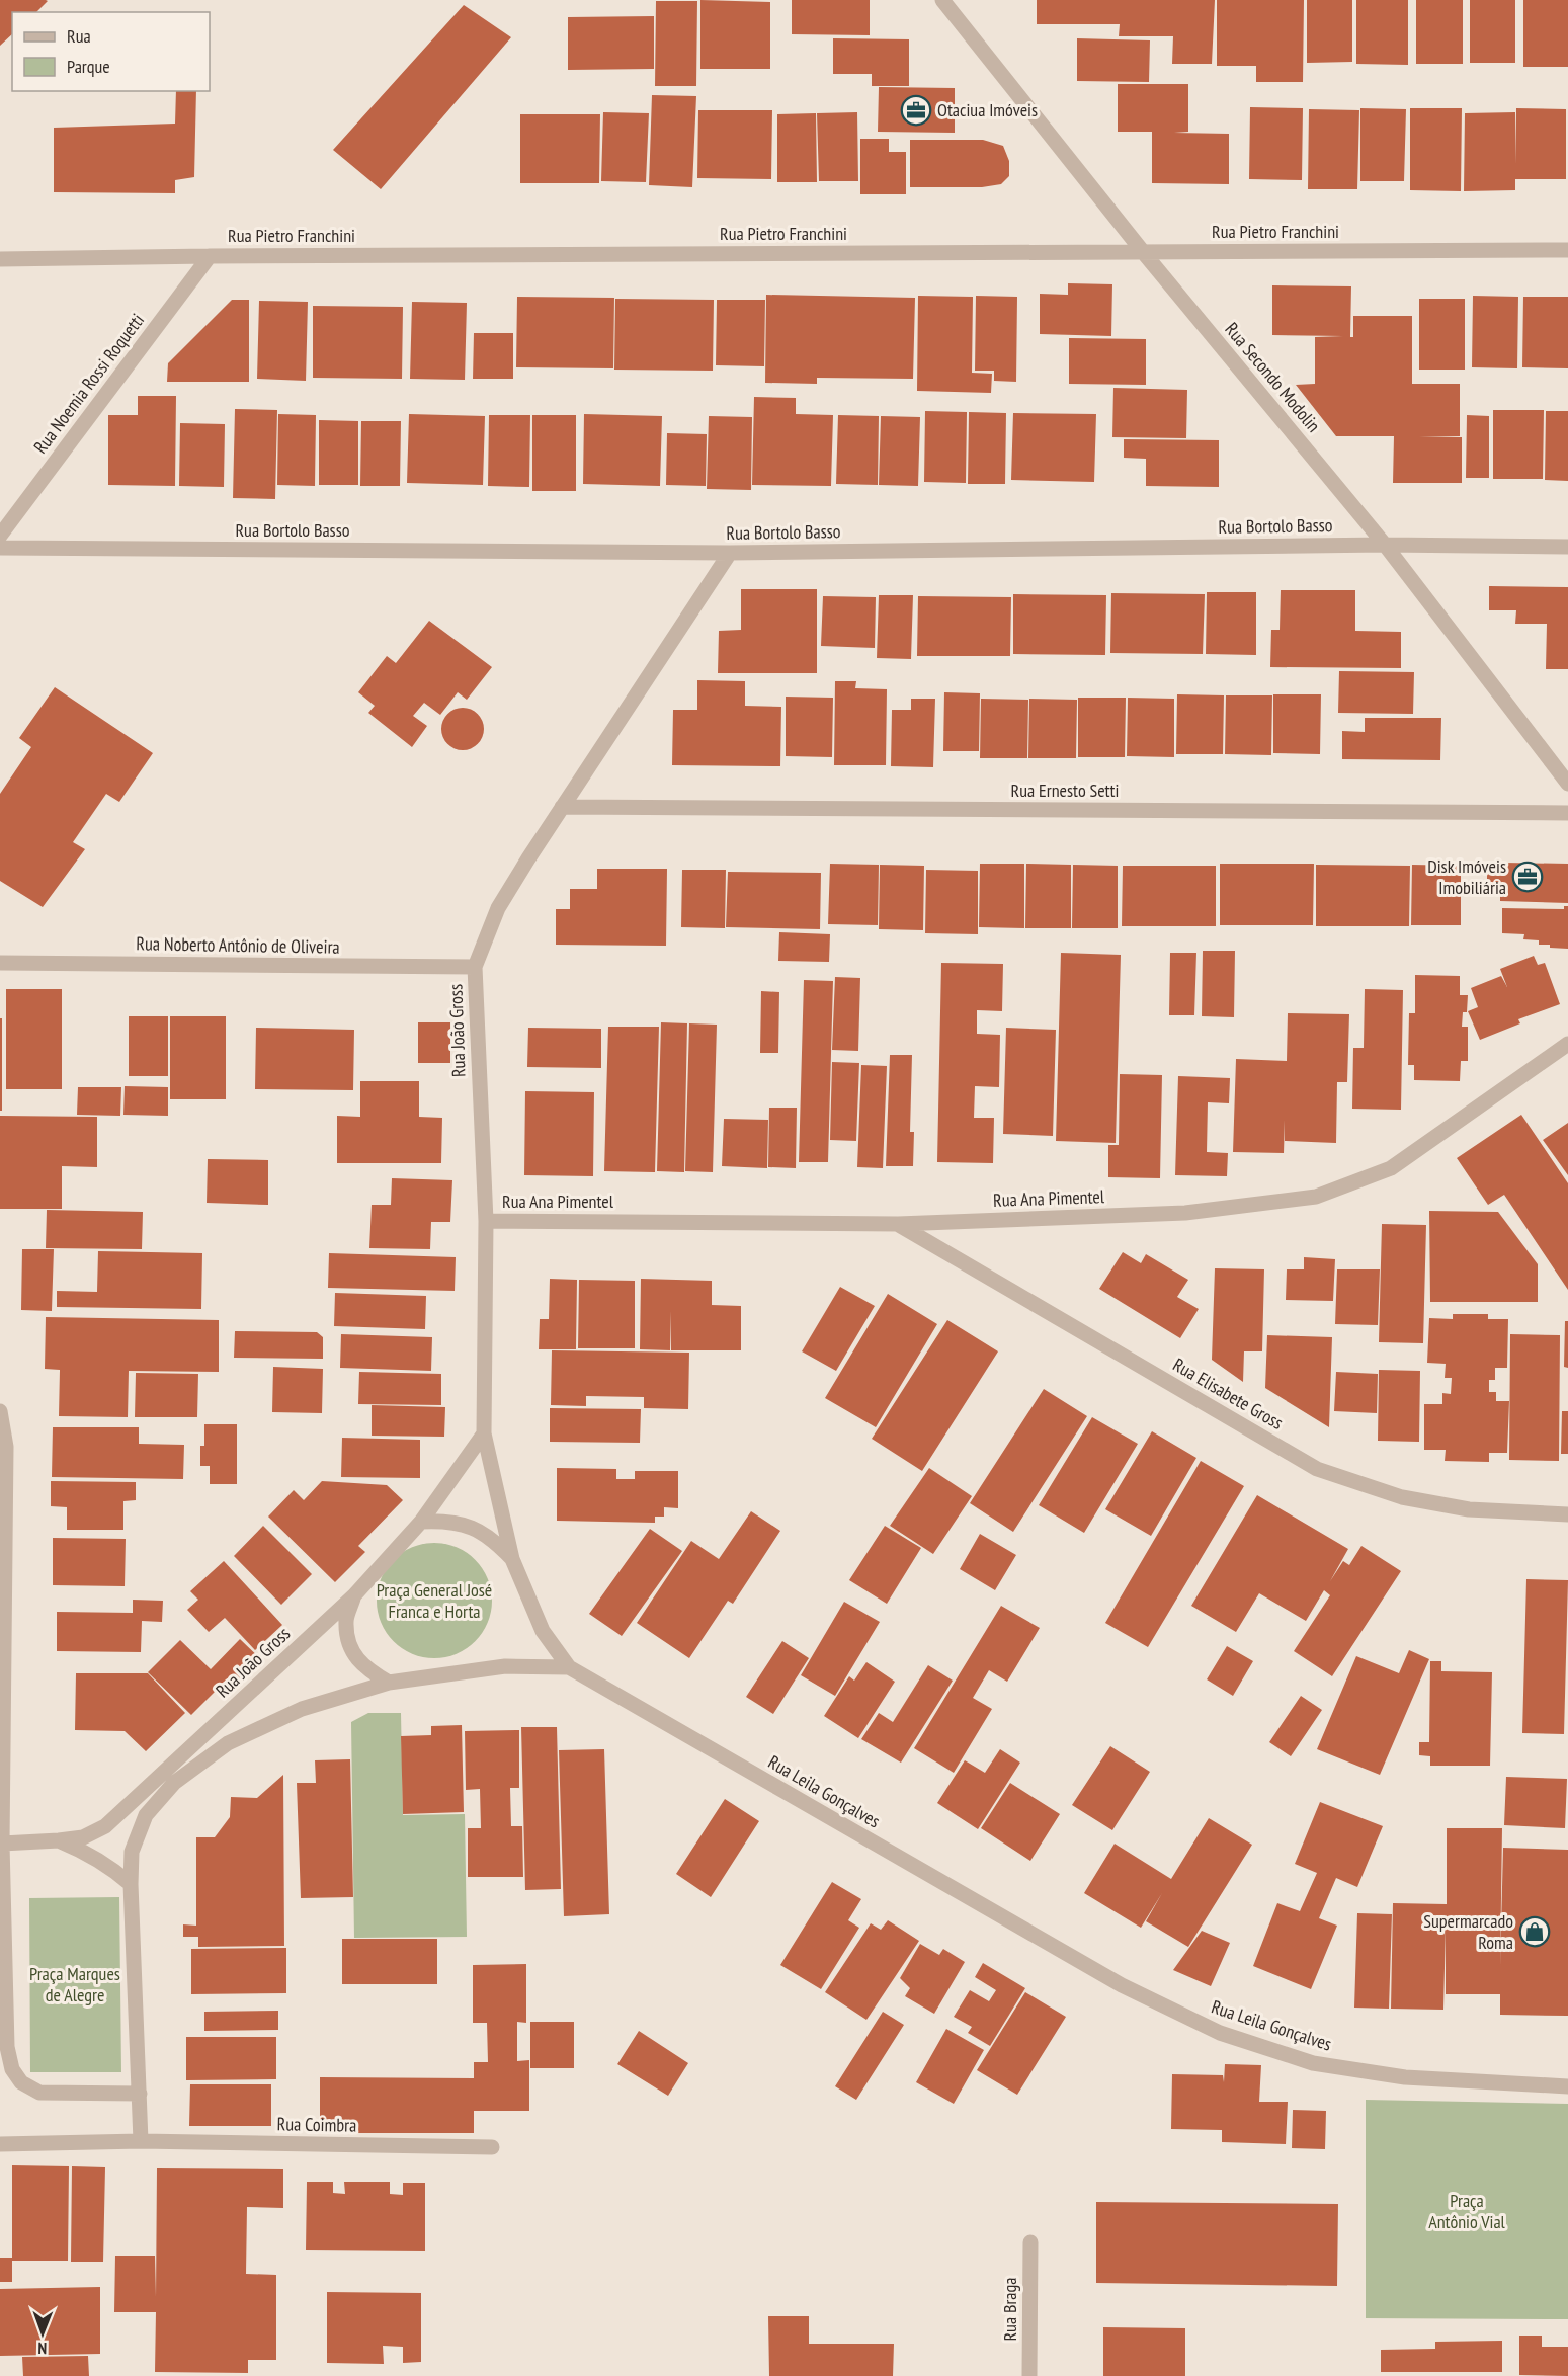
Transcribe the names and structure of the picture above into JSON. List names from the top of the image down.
{
  "streets": {
    "street": [
      "Rua Pietro Franchini",
      "Rua Secondo Modolin",
      "Rua Noemia Rossi Roquetti",
      "Rua Bortolo Basso",
      "Rua Ernesto Setti",
      "Rua Noberto Antônio de Oliveira",
      "Rua João Gross",
      "Rua Ana Pimentel",
      "Rua Elisabete Gross",
      "Rua Leila Gonçalves",
      "Rua Coimbra",
      "Rua Braga"
    ]
  },
  "crossings": [
    ["Rua Pietro Franchini", "Rua Secondo Modolin"],
    ["Rua Pietro Franchini", "Rua Noemia Rossi Roquetti"],
    ["Rua Secondo Modolin", "Rua Bortolo Basso"],
    ["Rua Bortolo Basso", "Rua João Gross"],
    ["Rua Ernesto Setti", "Rua João Gross"],
    ["Rua Noberto Antônio de Oliveira", "Rua João Gross"],
    ["Rua João Gross", "Rua Ana Pimentel"],
    ["Rua João Gross", "Rua Leila Gonçalves"],
    ["Rua Ana Pimentel", "Rua Elisabete Gross"]
  ],
  "parks": ["Praça General José Franca e Horta", "Praça Marques de Alegre", "Praça Antônio Vial"],
  "places": {
    "office": ["Otaciua Imóveis", "Disk Imóveis Imobiliária"],
    "shop": ["Supermarcado Roma"]
  },
  "legend": ["Rua", "Parque"],
  "north": "bottom"
}
